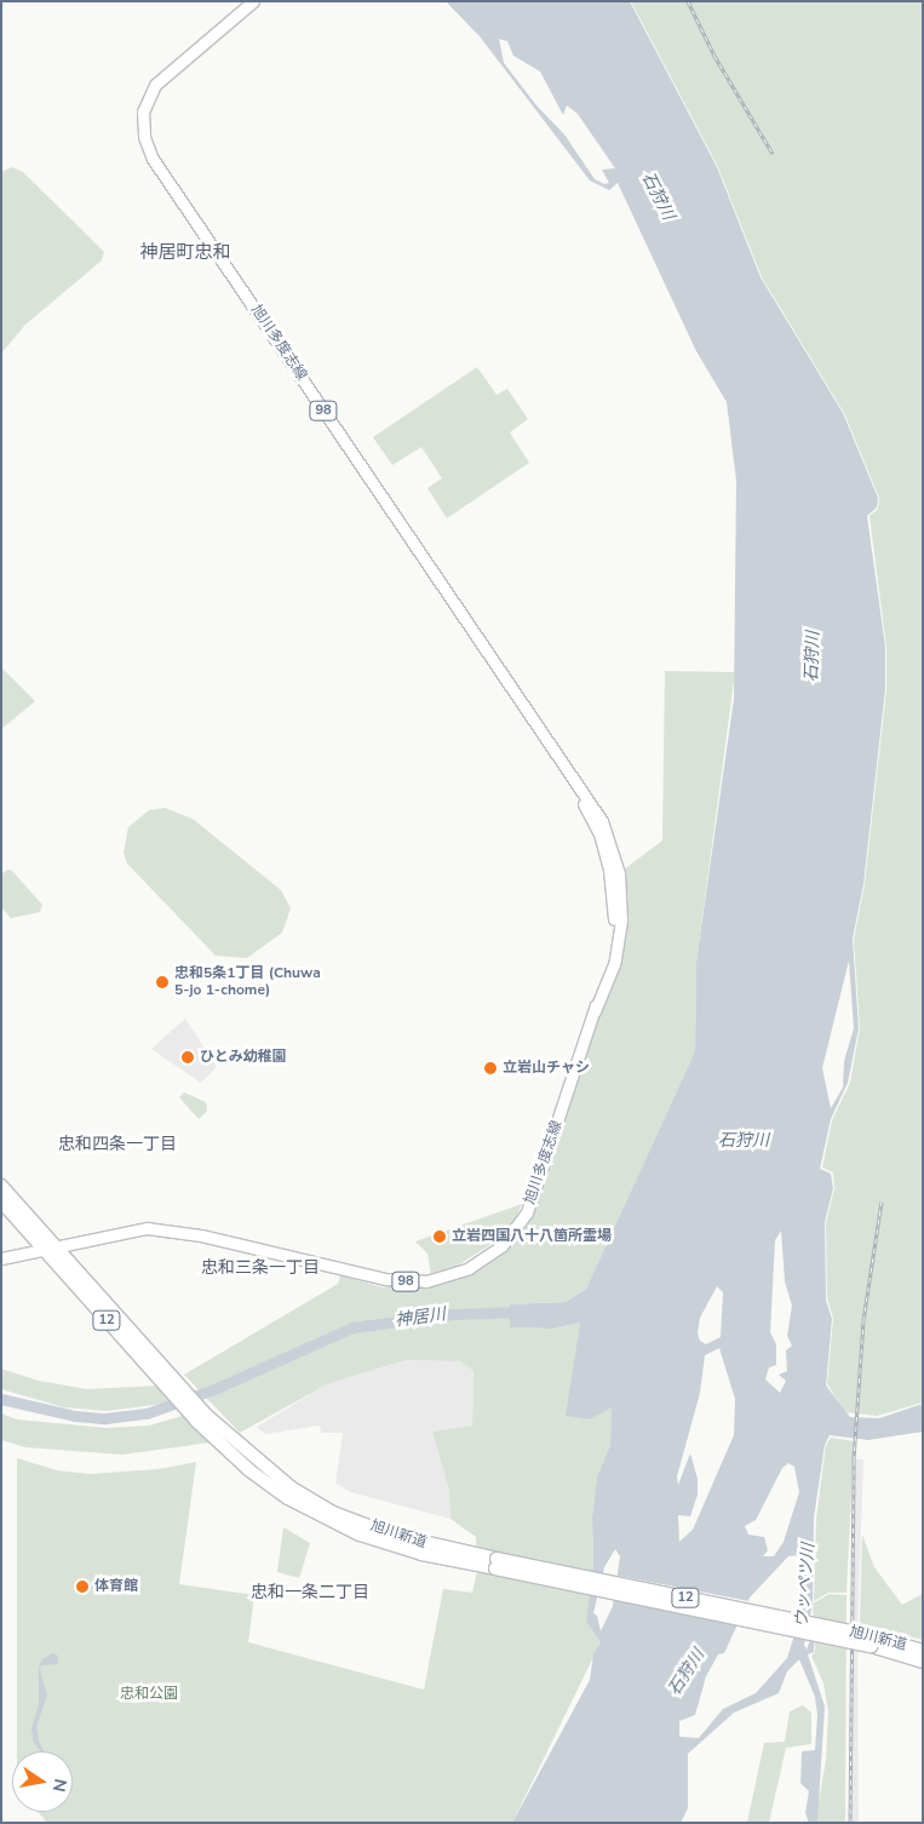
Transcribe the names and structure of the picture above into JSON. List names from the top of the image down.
{
  "streets": {
    "highway": ["12", "旭川新道"],
    "main road": ["旭川多度志線", "98"]
  },
  "crossings": [
    ["旭川多度志線", "旭川新道"]
  ],
  "districts": [
    "神居町忠和",
    "忠和四条一丁目",
    "忠和三条一丁目",
    "忠和一条二丁目"
  ],
  "water": ["石狩川", "神居川", "ウッペツ川"],
  "parks": ["忠和公園"],
  "places": [
    "忠和5条1丁目 (Chuwa 5-jo 1-chome)",
    "ひとみ幼稚園",
    "立岩山チャシ",
    "立岩四国八十八箇所霊場",
    "体育館"
  ],
  "north": "right"
}
